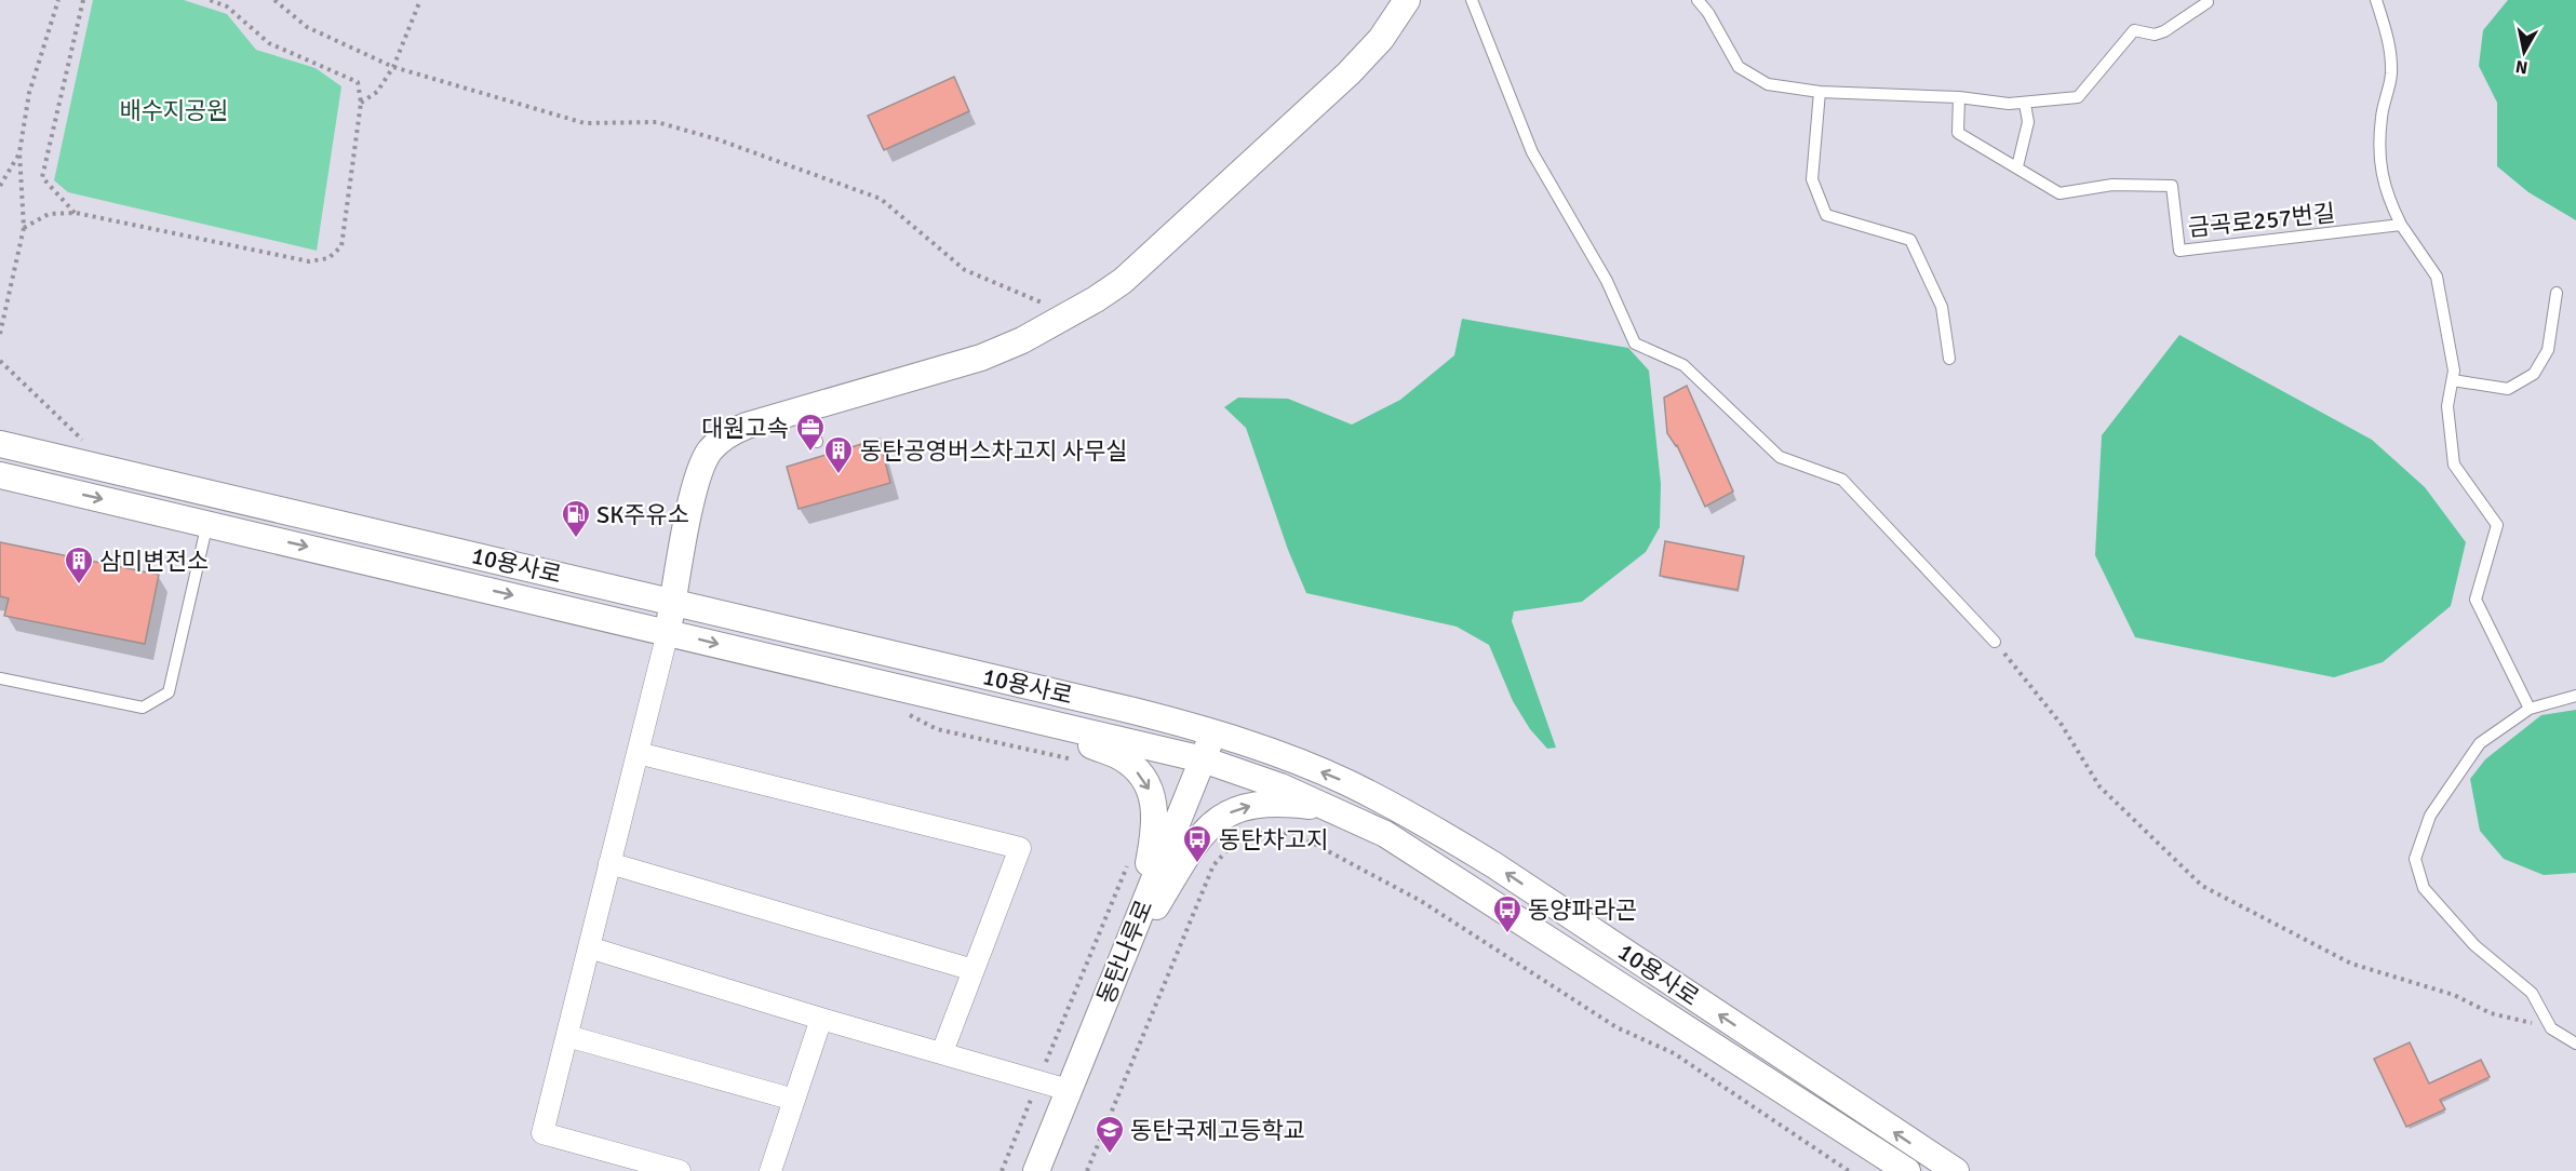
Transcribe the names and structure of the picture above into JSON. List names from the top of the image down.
{
  "streets": {
    "street": ["10용사로", "동탄나루로"],
    "lane": ["금곡로257번길"]
  },
  "crossings": [
    ["10용사로", "동탄나루로"]
  ],
  "parks": ["배수지공원"],
  "places": {
    "office": ["대원고속"],
    "building": ["동탄공영버스차고지 사무실", "삼미변전소"],
    "fuel station": ["SK주유소"],
    "bus stop": ["동탄차고지", "동양파라곤"],
    "school or university": ["동탄국제고등학교"]
  },
  "north": "bottom"
}
